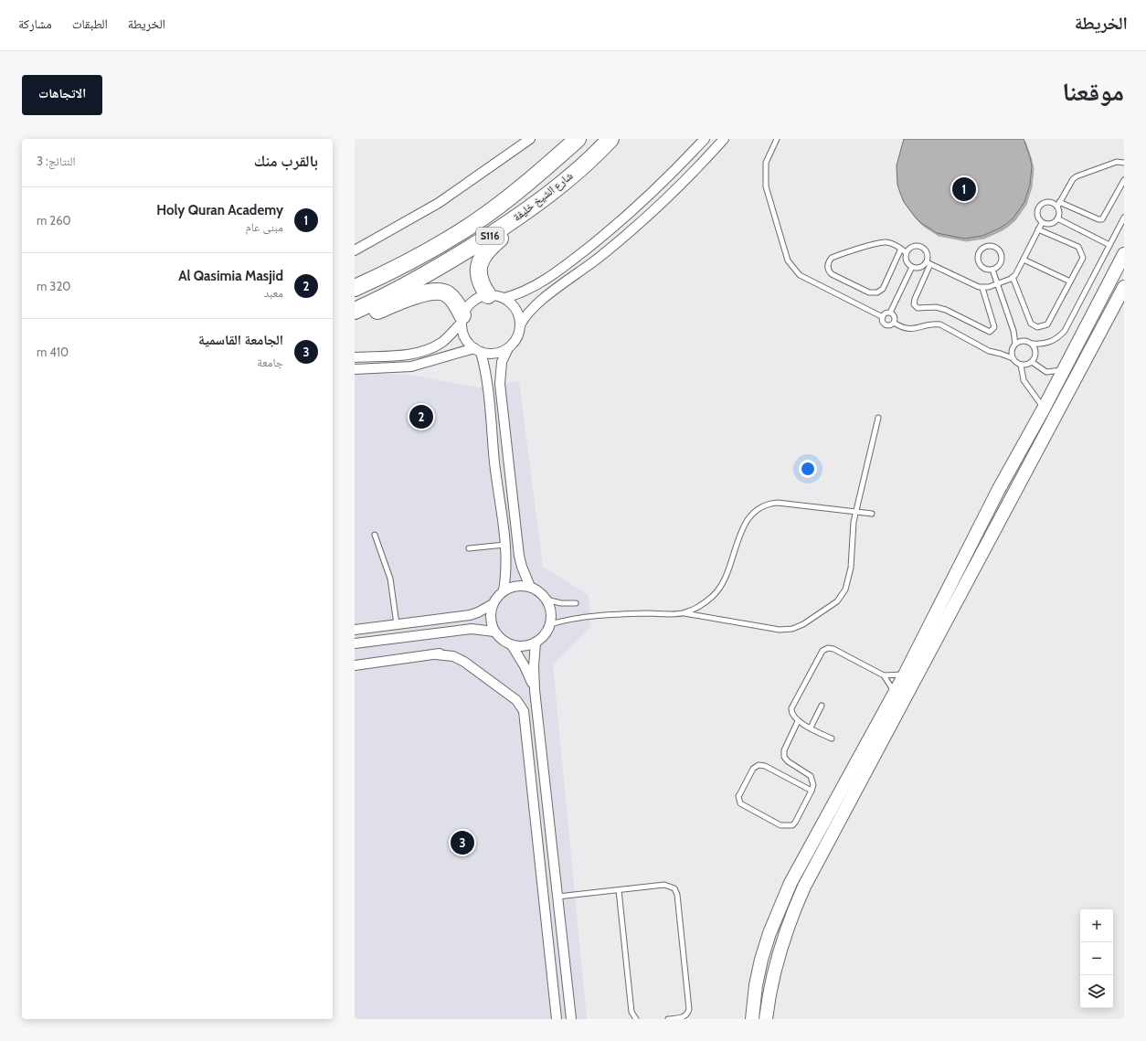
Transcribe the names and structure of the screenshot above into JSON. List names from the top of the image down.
{
  "streets": {
    "highway": ["شارع الشيخ خليفة", "S116"]
  },
  "page": {
    "header": "الخريطة",
    "nav": ["الخريطة", "الطبقات", "مشاركة"],
    "title": "موقعنا",
    "buttons": "الاتجاهات",
    "heading": ["بالقرب منك", "النتائج: 3"],
    "pins": ["1", "2", "3"],
    "list": [
      {
        "mark": "1",
        "name": "Holy Quran Academy",
        "note": "مبنى عام",
        "value": "260 m"
      },
      {
        "mark": "2",
        "name": "Al Qasimia Masjid",
        "note": "معبد",
        "value": "320 m"
      },
      {
        "mark": "3",
        "name": "الجامعة القاسمية",
        "note": "جامعة",
        "value": "410 m"
      }
    ],
    "map_buttons": ["+", "−"]
  }
}
